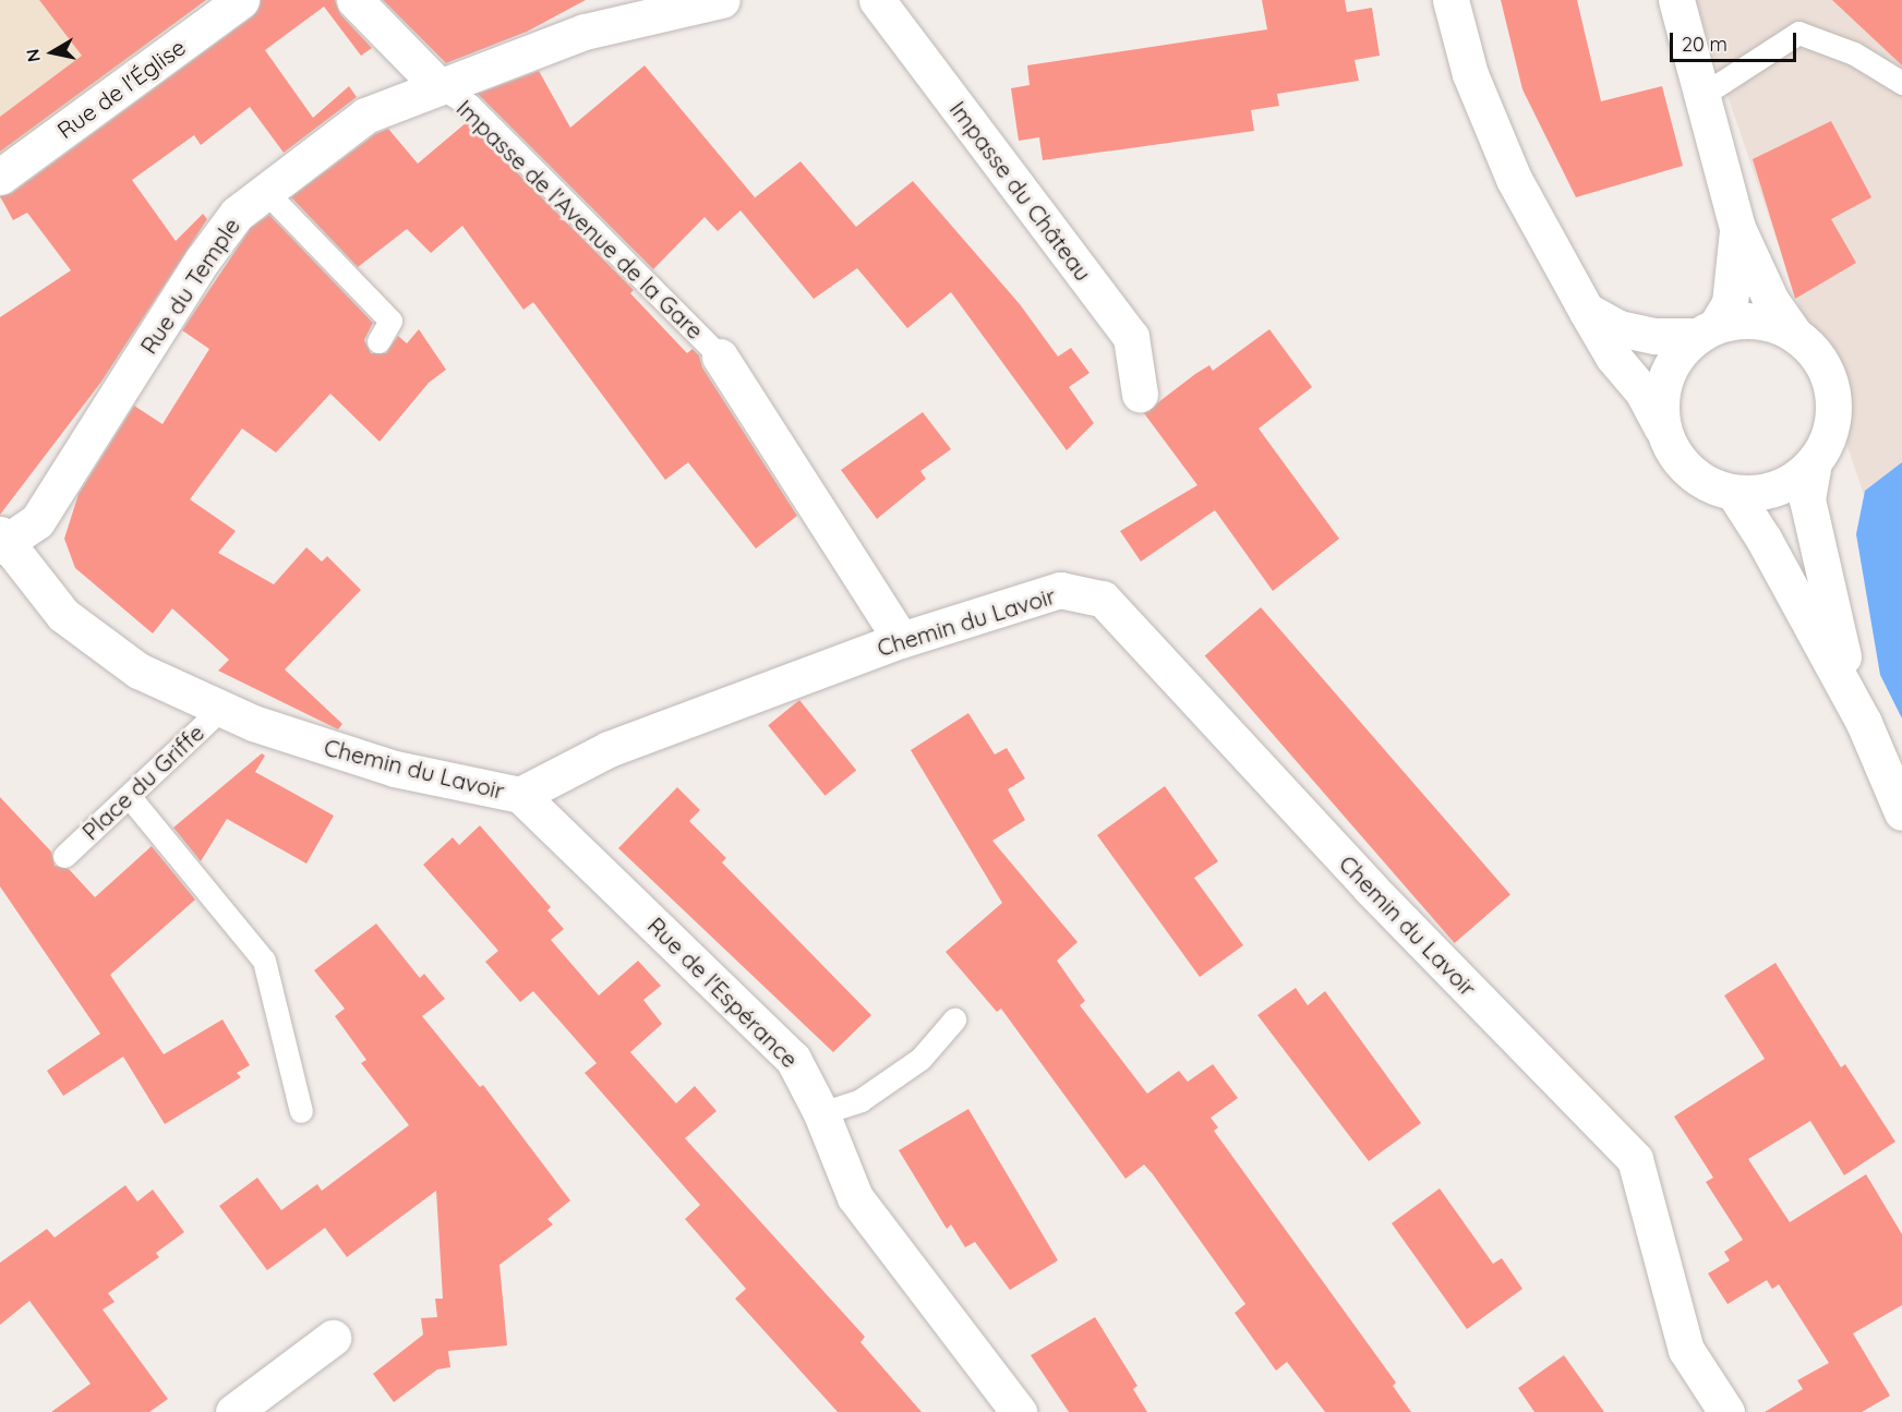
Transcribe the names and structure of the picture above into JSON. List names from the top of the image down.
{
  "streets": {
    "street": [
      "Rue de l'Église",
      "Impasse du Château",
      "Rue du Temple",
      "Chemin du Lavoir",
      "Rue de l'Espérance"
    ],
    "lane": ["Impasse de l'Avenue de la Gare", "Place du Griffe"]
  },
  "crossings": [
    ["Impasse de l'Avenue de la Gare", "Rue du Temple"],
    ["Rue du Temple", "Chemin du Lavoir"],
    ["Chemin du Lavoir", "Place du Griffe"],
    ["Chemin du Lavoir", "Rue de l'Espérance"]
  ],
  "scale_bar": "20 m",
  "north": "left"
}
